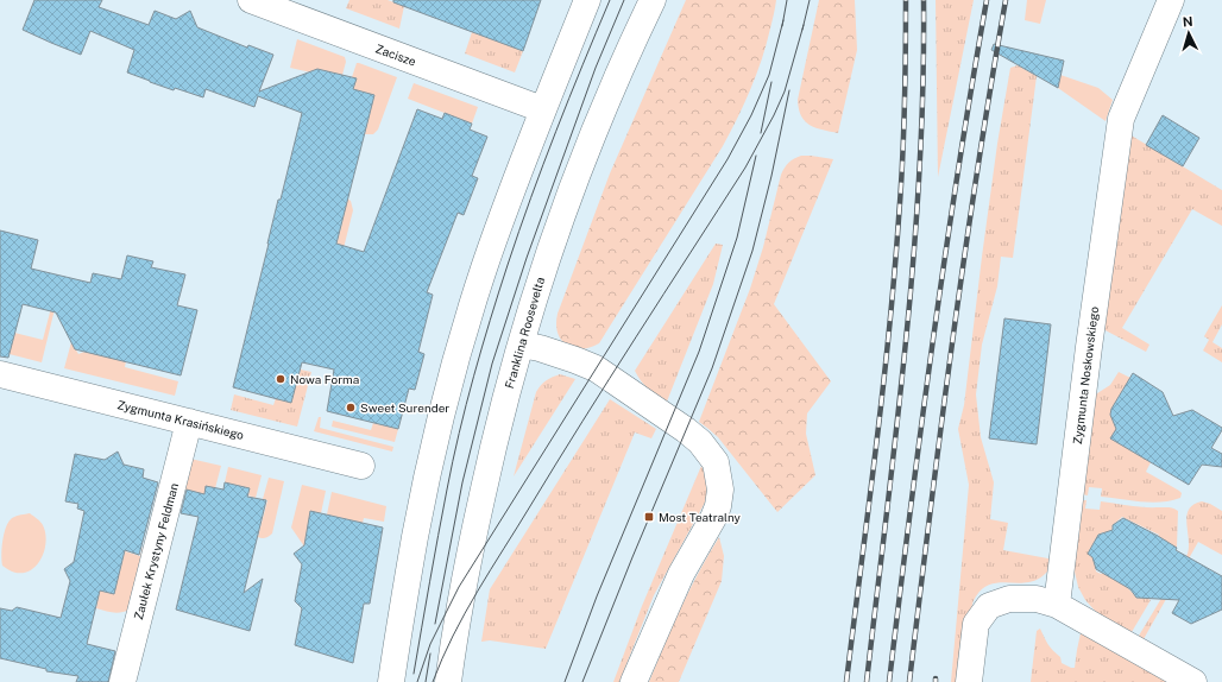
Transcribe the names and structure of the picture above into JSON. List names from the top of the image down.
{
  "streets": {
    "street": [
      "Zacisze",
      "Franklina Roosevelta",
      "Zygmunta Noskowskiego",
      "Zygmunta Krasińskiego",
      "Zaułek Krystyny Feldman"
    ]
  },
  "crossings": [
    ["Zygmunta Krasińskiego", "Zaułek Krystyny Feldman"]
  ],
  "places": {
    "other": ["Nowa Forma", "Sweet Surender"],
    "transit": ["Most Teatralny"]
  },
  "north": "top"
}
